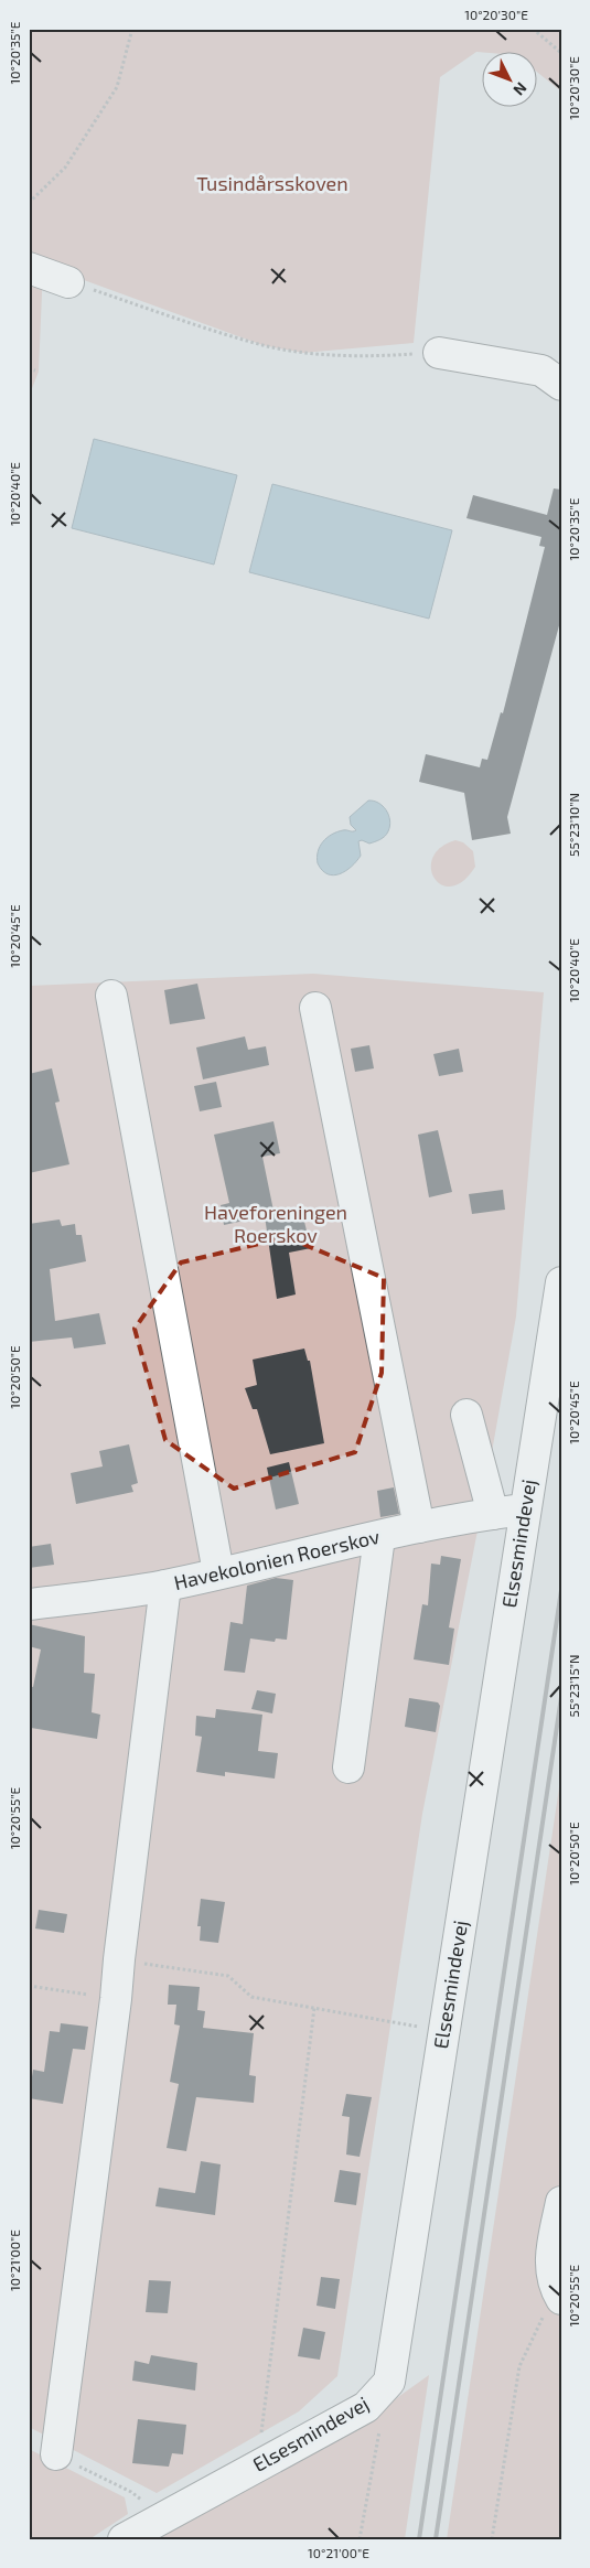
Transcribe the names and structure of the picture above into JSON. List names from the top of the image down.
{
  "streets": {
    "street": ["Elsesmindevej", "Havekolonien Roerskov"]
  },
  "crossings": [
    ["Elsesmindevej", "Havekolonien Roerskov"]
  ],
  "parks": ["Tusindårsskoven", "Haveforeningen Roerskov"],
  "north": "bottom right",
  "coordinates": [
    "10°20'30\"E",
    "10°20'35\"E",
    "10°20'40\"E",
    "55°23'10\"N",
    "10°20'45\"E",
    "10°20'50\"E",
    "55°23'15\"N",
    "10°20'55\"E",
    "10°21'00\"E"
  ]
}
